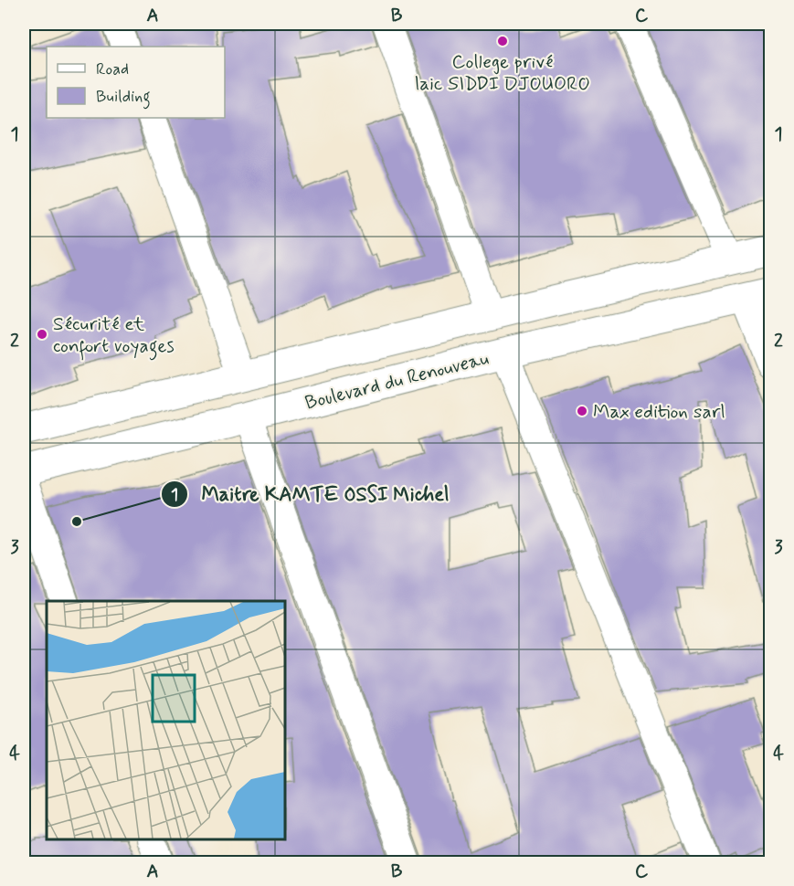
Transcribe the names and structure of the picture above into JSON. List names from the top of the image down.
{
  "streets": {
    "main road": ["Boulevard du Renouveau"]
  },
  "places": [
    "College privé laic SIDDI DJOUORO",
    "Sécurité et confort voyages",
    "Max edition sarl",
    "Maitre KAMTE OSSI Michel"
  ],
  "legend": ["Road", "Building"],
  "grid": {
    "columns": ["A", "B", "C"],
    "rows": [
      "1",
      "2",
      "3",
      "4"
    ]
  }
}
